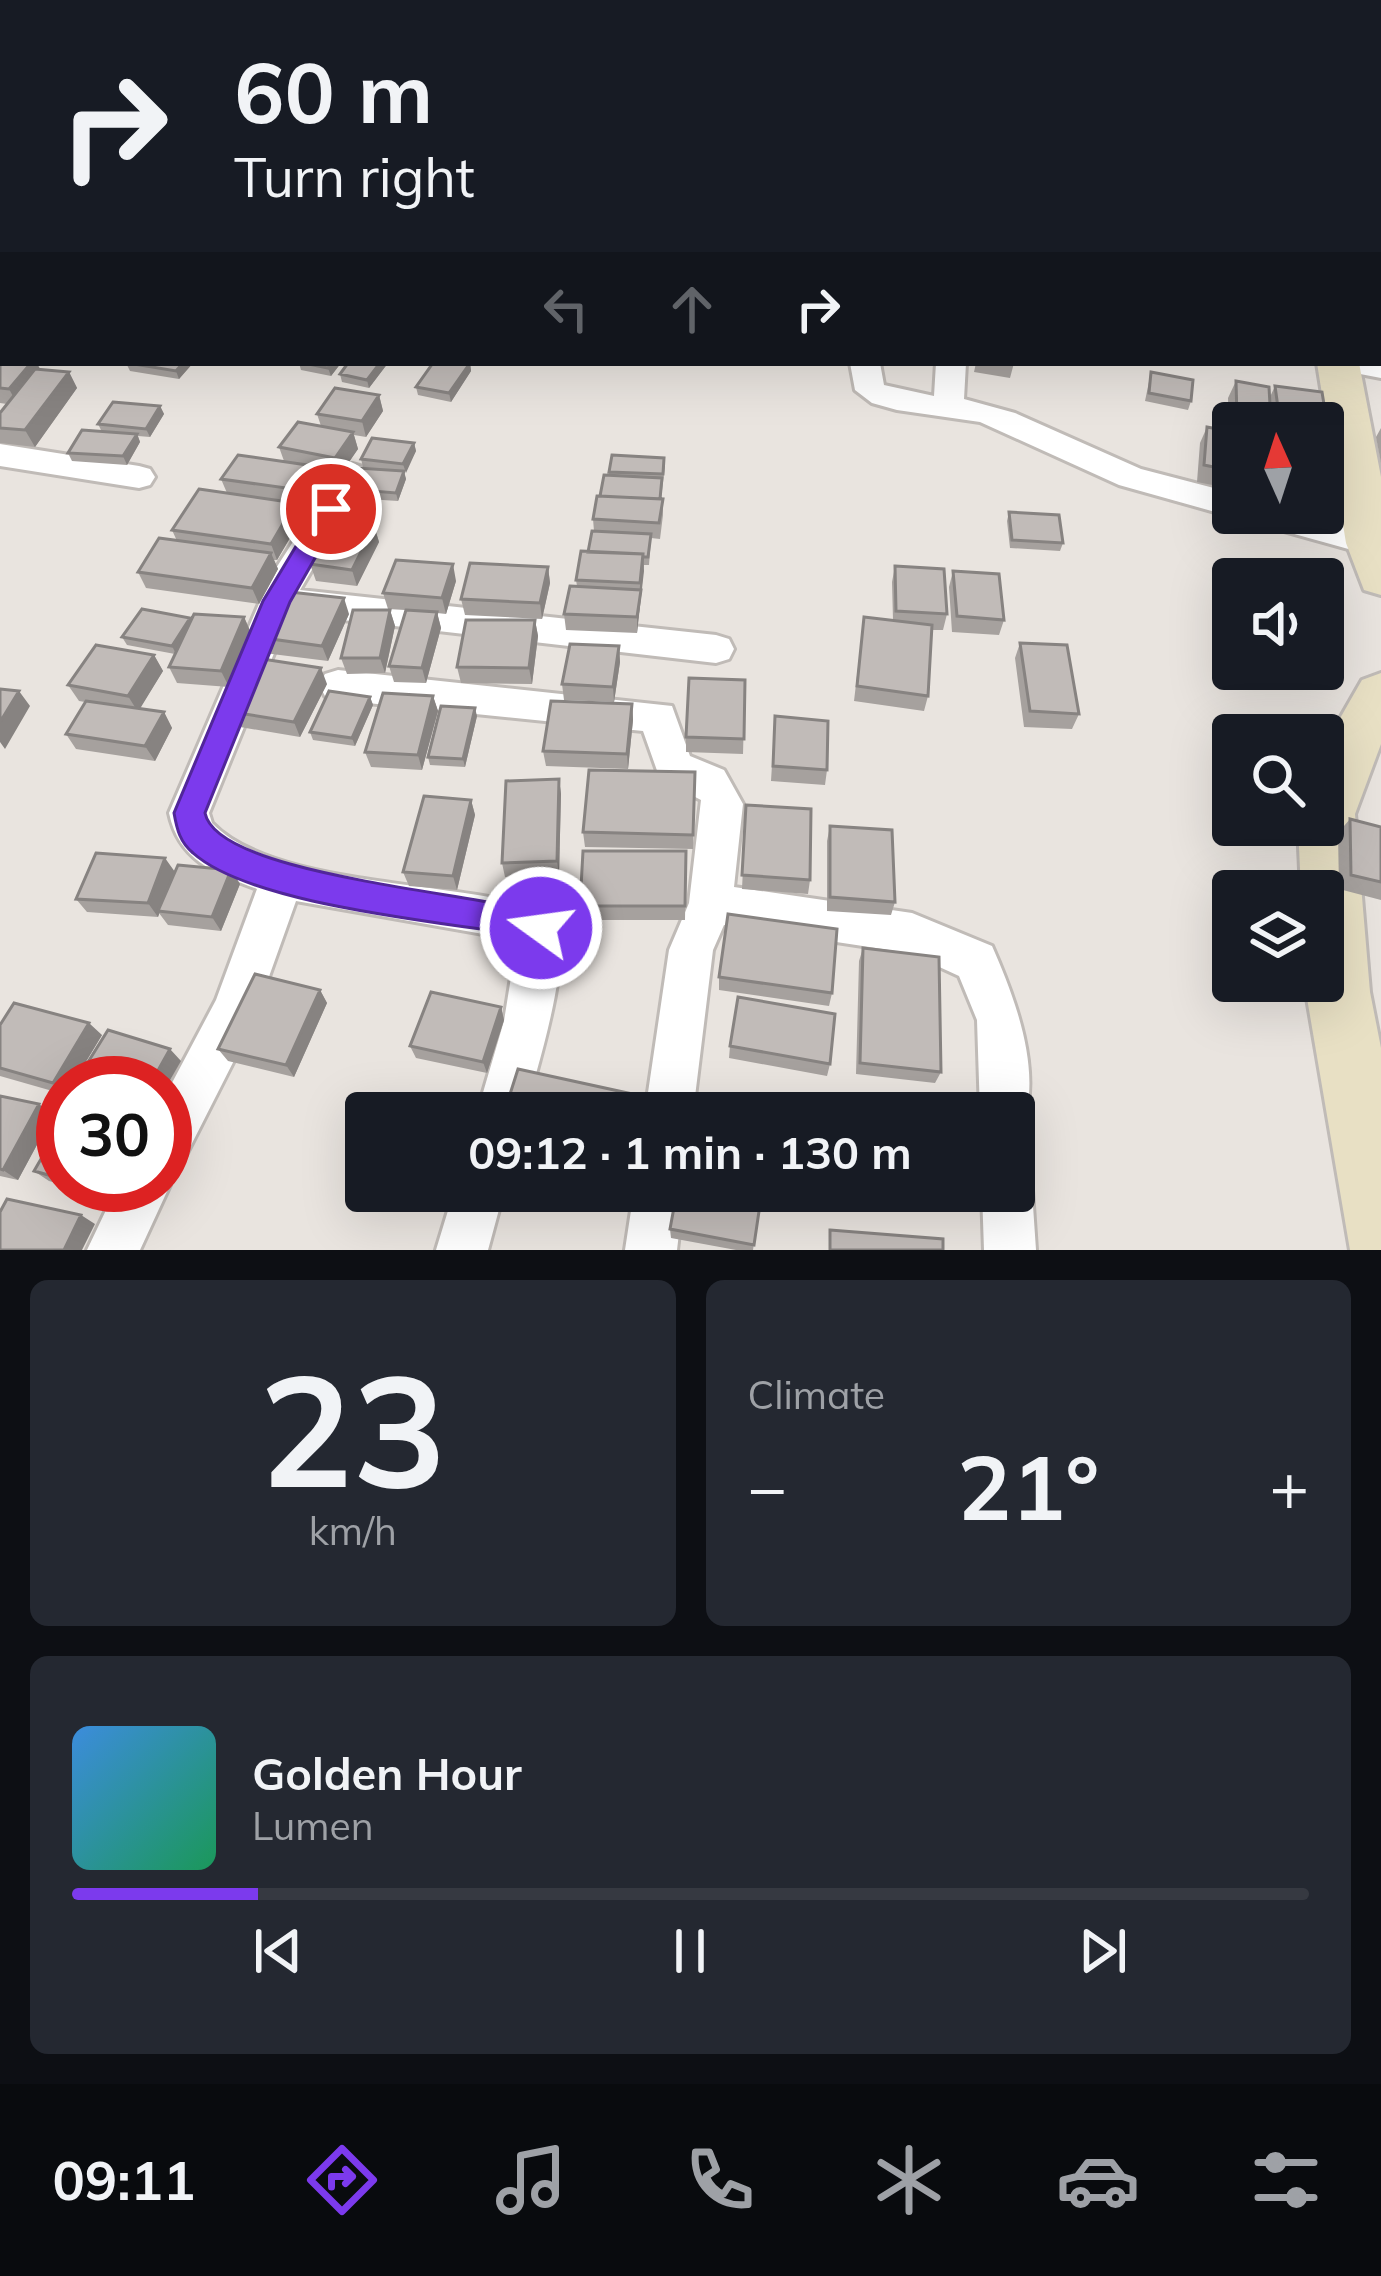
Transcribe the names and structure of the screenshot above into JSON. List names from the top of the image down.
{
  "north": "top",
  "page": {
    "turn": ["60 m", "Turn right"],
    "limit": "30",
    "trip": "09:12 · 1 min · 130 m",
    "tile": [
      ["23", "km/h"],
      "Climate"
    ],
    "heat": ["−", "21°", "+"],
    "song": ["Golden Hour", "Lumen"],
    "tabs": "09:11"
  }
}
